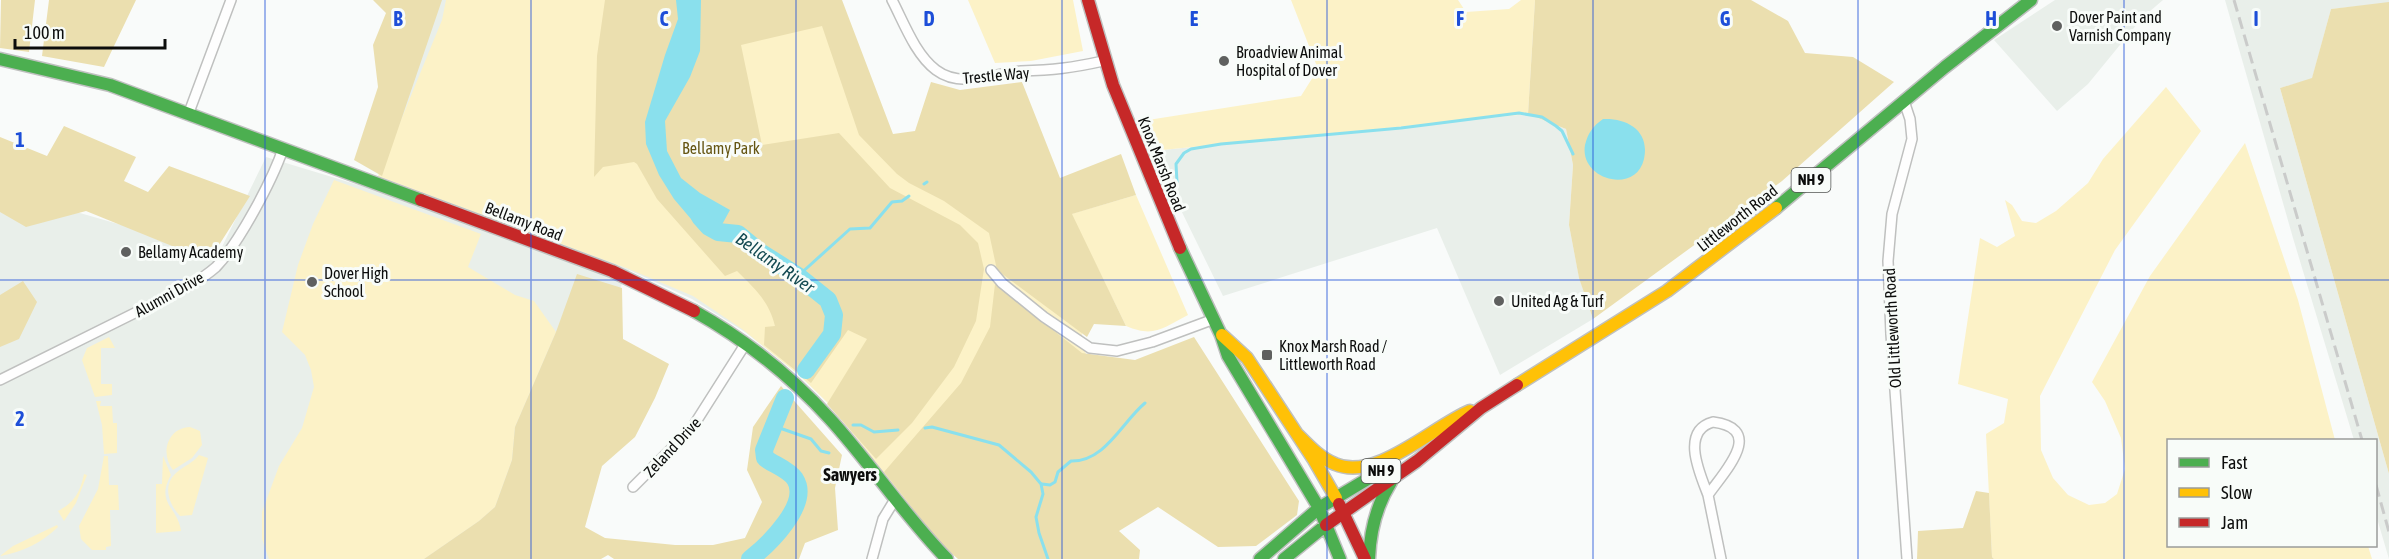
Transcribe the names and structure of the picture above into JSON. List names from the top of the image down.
{
  "streets": {
    "main road": [
      "Knox Marsh Road",
      "NH 9",
      "Littleworth Road",
      "Bellamy Road"
    ],
    "street": [
      "Trestle Way",
      "Alumni Drive",
      "Old Littleworth Road",
      "Zeland Drive"
    ]
  },
  "crossings": [
    ["Trestle Way", "Knox Marsh Road"],
    ["Knox Marsh Road", "NH 9"],
    ["Knox Marsh Road", "Littleworth Road"],
    ["NH 9", "Littleworth Road"],
    ["Littleworth Road", "Old Littleworth Road"],
    ["Bellamy Road", "Alumni Drive"],
    ["Bellamy Road", "Zeland Drive"]
  ],
  "districts": ["Sawyers"],
  "water": ["Bellamy River"],
  "parks": ["Bellamy Park"],
  "places": {
    "other": [
      "Dover Paint and Varnish Company",
      "Broadview Animal Hospital of Dover",
      "Bellamy Academy",
      "Dover High School",
      "United Ag & Turf"
    ],
    "transit": ["Knox Marsh Road / Littleworth Road"]
  },
  "legend": ["Fast", "Slow", "Jam"],
  "scale_bar": "100 m",
  "grid": {
    "columns": [
      "B",
      "C",
      "D",
      "E",
      "F",
      "G",
      "H",
      "I"
    ],
    "rows": ["1", "2"]
  }
}
